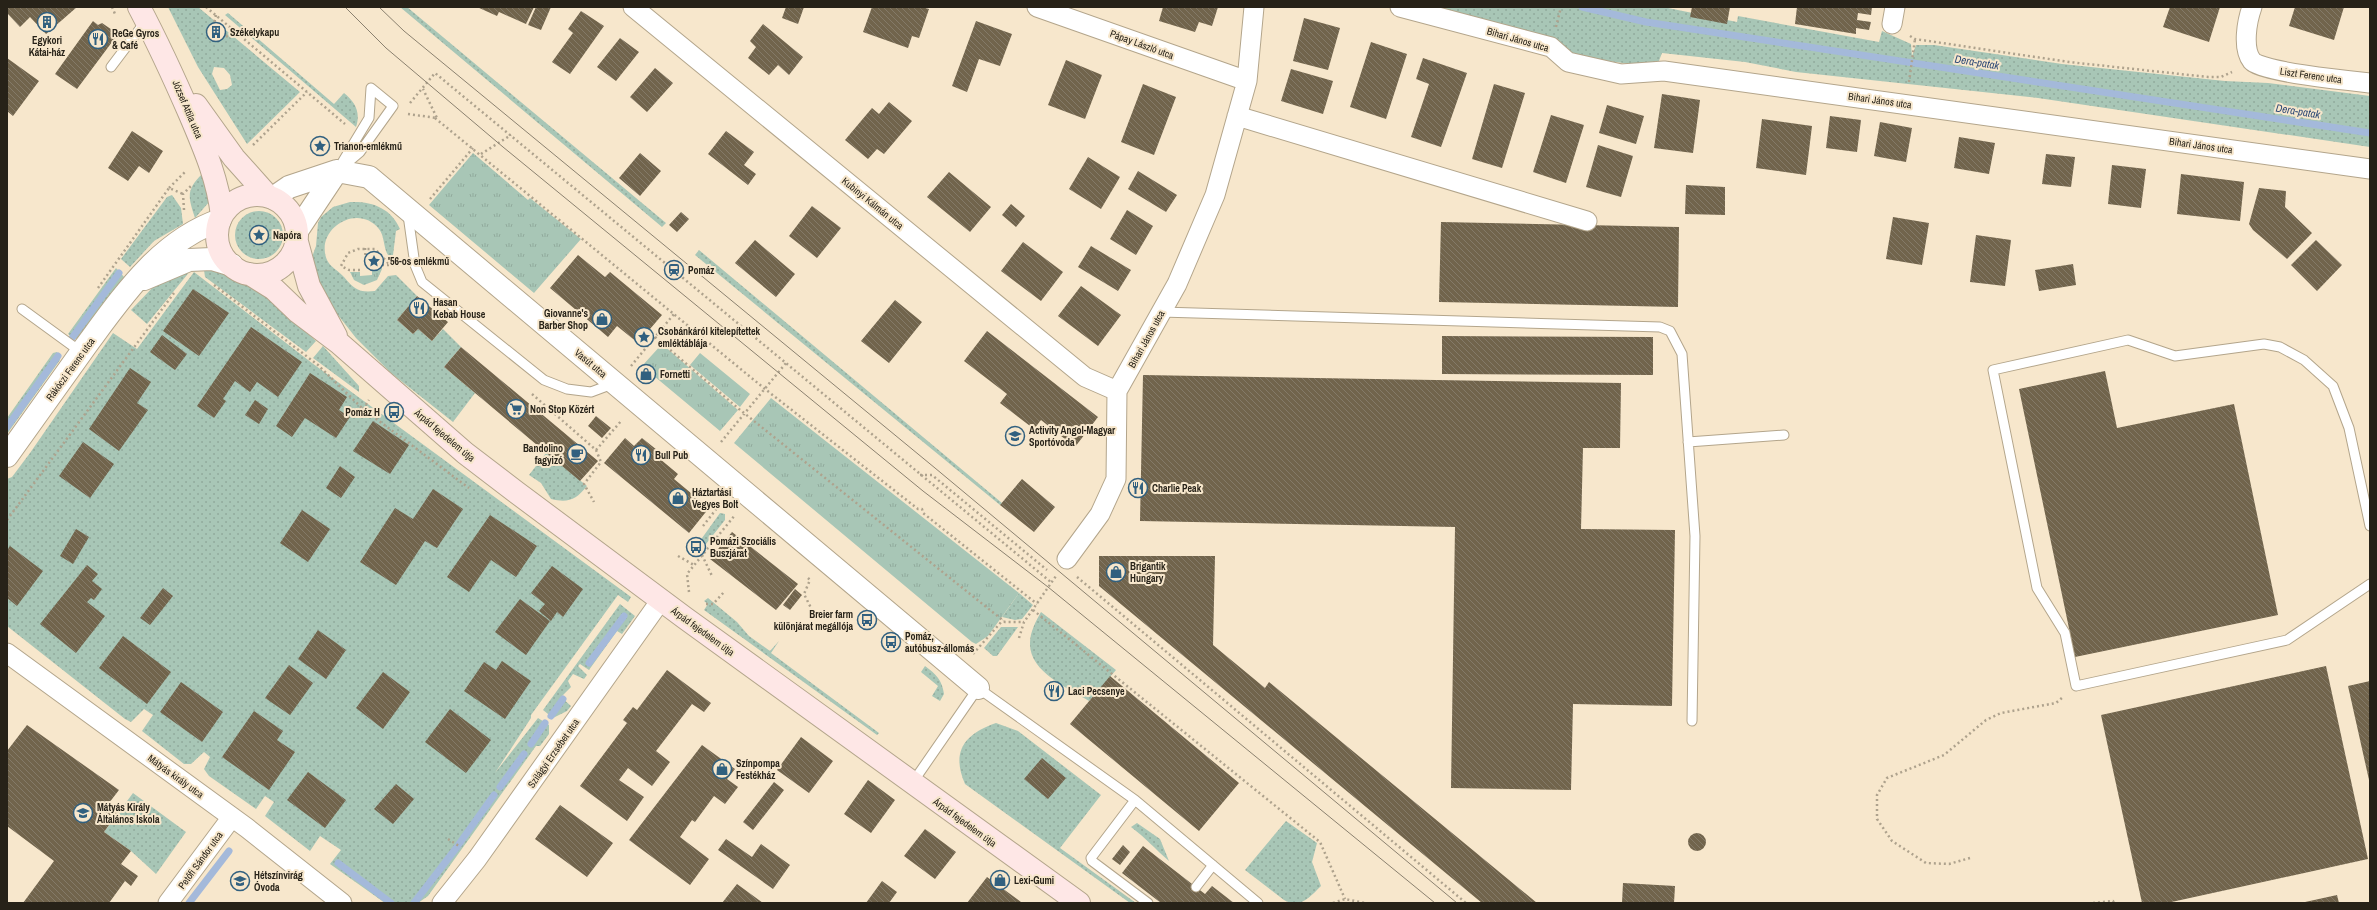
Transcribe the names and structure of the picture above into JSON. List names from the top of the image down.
{
  "streets": {
    "main road": ["József Attila utca", "Árpád fejedelem útja"],
    "street": [
      "Bihari János utca",
      "Pápay László utca",
      "Liszt Ferenc utca",
      "Kubinyi Kálmán utca",
      "Vasút utca",
      "Rákóczi Ferenc utca",
      "Szilágyi Erzsébet utca",
      "Mátyás király utca",
      "Petőfi Sándor utca"
    ]
  },
  "crossings": [
    ["Bihari János utca", "Pápay László utca"],
    ["Bihari János utca", "Kubinyi Kálmán utca"],
    ["József Attila utca", "Rákóczi Ferenc utca"],
    ["József Attila utca", "Árpád fejedelem útja"],
    ["Rákóczi Ferenc utca", "Árpád fejedelem útja"],
    ["Árpád fejedelem útja", "Szilágyi Erzsébet utca"],
    ["Mátyás király utca", "Petőfi Sándor utca"]
  ],
  "water": ["Dera-patak"],
  "places": {
    "building": ["Egykori Kátai-ház", "Székelykapu"],
    "restaurant": [
      "ReGe Gyros & Café",
      "Hasan Kebab House",
      "Bull Pub",
      "Charlie Peak",
      "Laci Pecsenye"
    ],
    "place": [
      "Trianon-emlékmű",
      "Napóra",
      "'56-os emlékmű",
      "Csobánkáról kitelepítettek emléktáblája"
    ],
    "station": ["Pomáz"],
    "shop": [
      "Giovanne's Barber Shop",
      "Fornetti",
      "Háztartási Vegyes Bolt",
      "Brigantik Hungary",
      "Színpompa Festékház",
      "Lexi-Gumi"
    ],
    "supermarket": ["Non Stop Közért"],
    "bus stop": [
      "Pomáz H",
      "Pomázi Szociális Buszjárat",
      "Breier farm különjárat megállója",
      "Pomáz, autóbusz-állomás"
    ],
    "school or university": ["Activity Angol-Magyar Sportóvoda", "Mátyás Király Általános Iskola", "Hétszínvirág Óvoda"],
    "cafe": ["Bandolino fagyizó"]
  }
}
